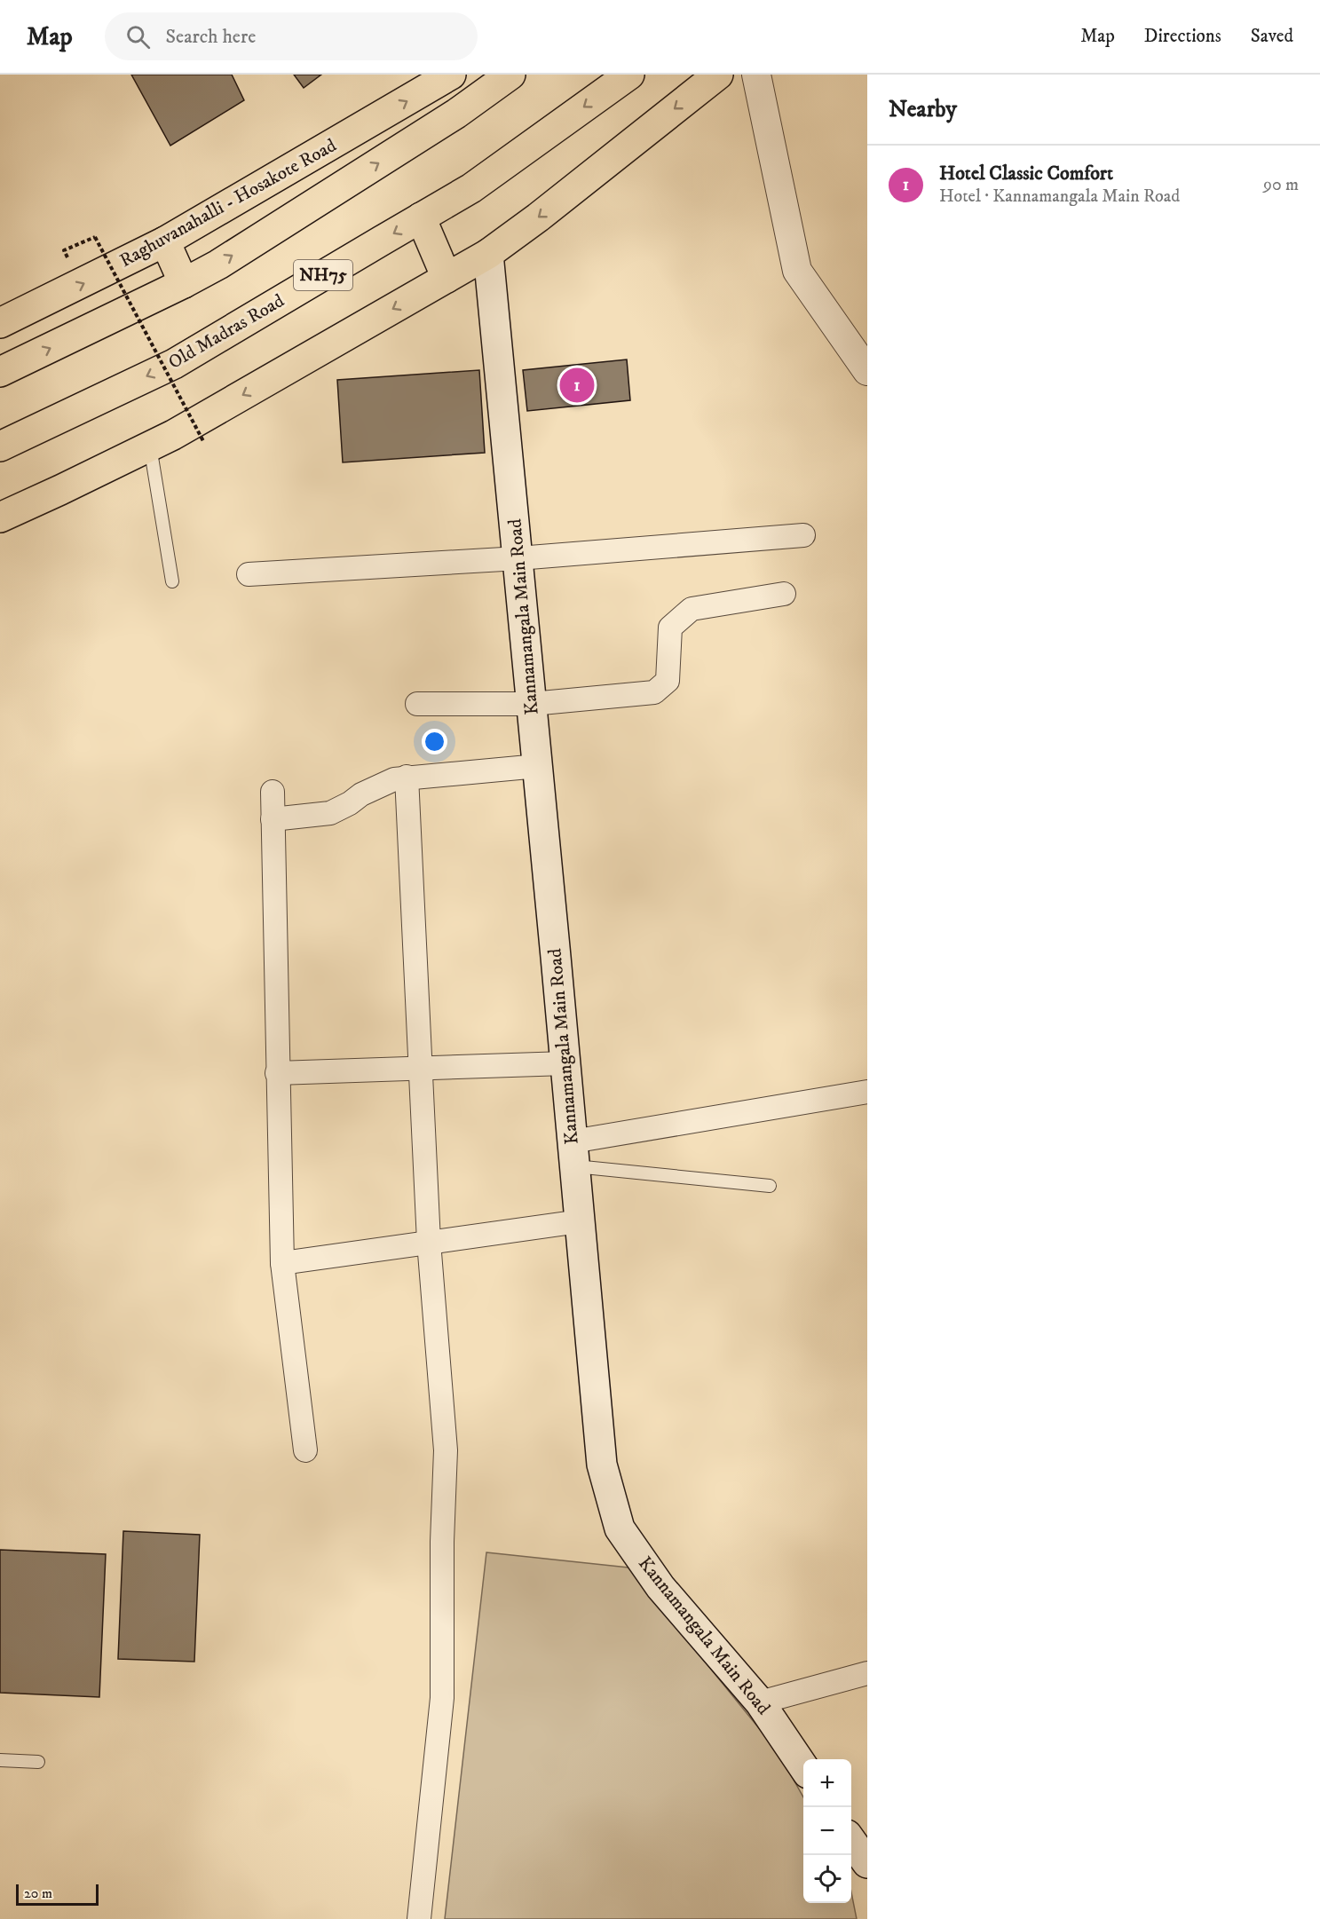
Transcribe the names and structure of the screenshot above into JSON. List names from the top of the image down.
{
  "streets": {
    "main road": [
      "Raghuvanahalli - Hosakote Road",
      "NH75",
      "Old Madras Road",
      "Kannamangala Main Road"
    ]
  },
  "scale_bar": "20 m",
  "page": {
    "header": "Map",
    "search": "Search here",
    "nav": ["Map", "Directions", "Saved"],
    "heading": "Nearby",
    "list": [
      {
        "mark": "1",
        "name": "Hotel Classic Comfort",
        "note": "Hotel · Kannamangala Main Road",
        "value": "90 m"
      }
    ],
    "pins": "1",
    "map_buttons": ["+", "−"],
    "scale": "20 m"
  }
}
